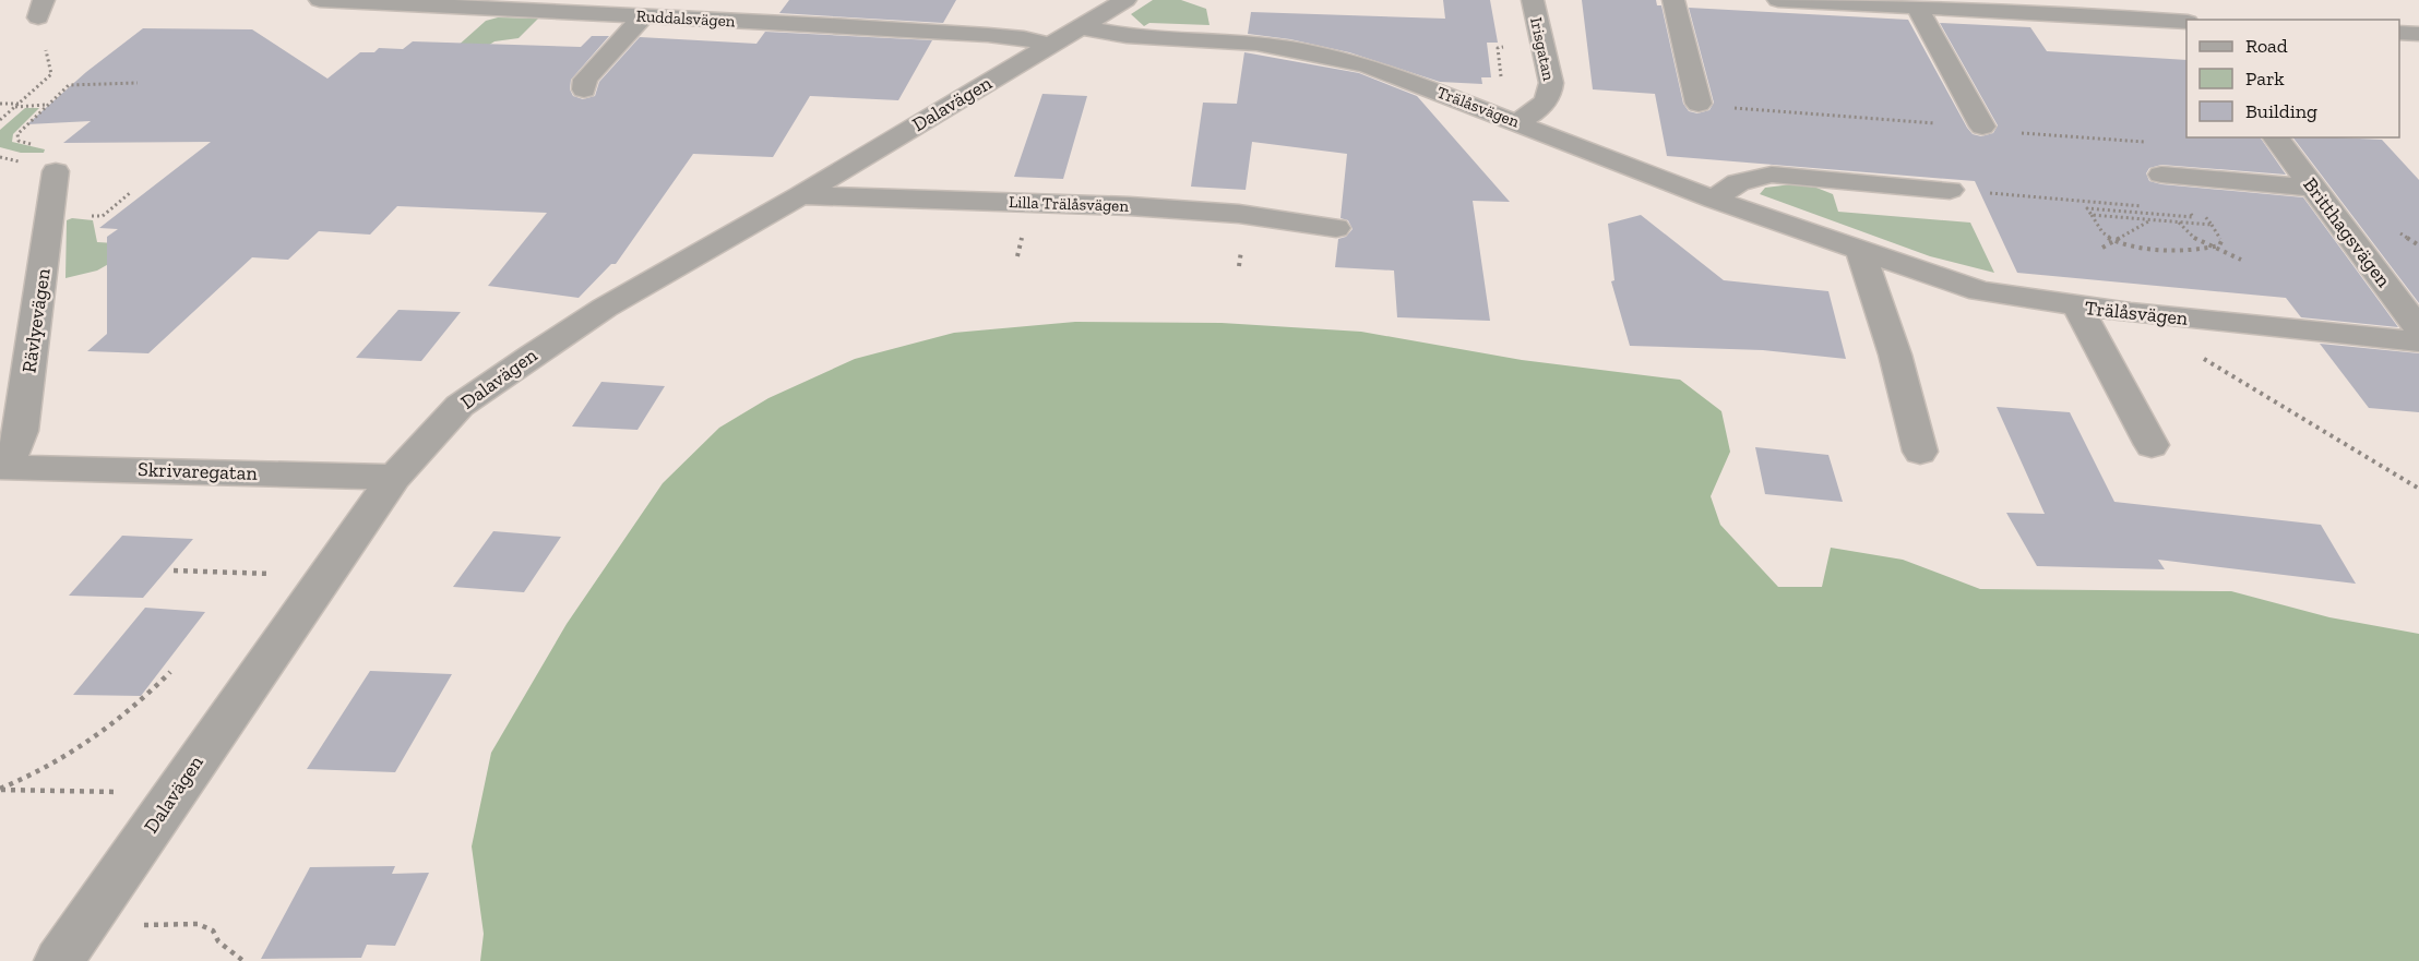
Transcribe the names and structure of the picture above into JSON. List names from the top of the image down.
{
  "streets": {
    "street": [
      "Ruddalsvägen",
      "Irisgatan",
      "Dalavägen",
      "Trälåsvägen",
      "Lilla Trälåsvägen",
      "Britthagsvägen",
      "Rävlyevägen",
      "Skrivaregatan"
    ]
  },
  "crossings": [
    ["Ruddalsvägen", "Dalavägen"],
    ["Irisgatan", "Trälåsvägen"],
    ["Dalavägen", "Trälåsvägen"],
    ["Dalavägen", "Lilla Trälåsvägen"],
    ["Dalavägen", "Skrivaregatan"],
    ["Rävlyevägen", "Skrivaregatan"]
  ],
  "legend": ["Road", "Park", "Building"]
}
